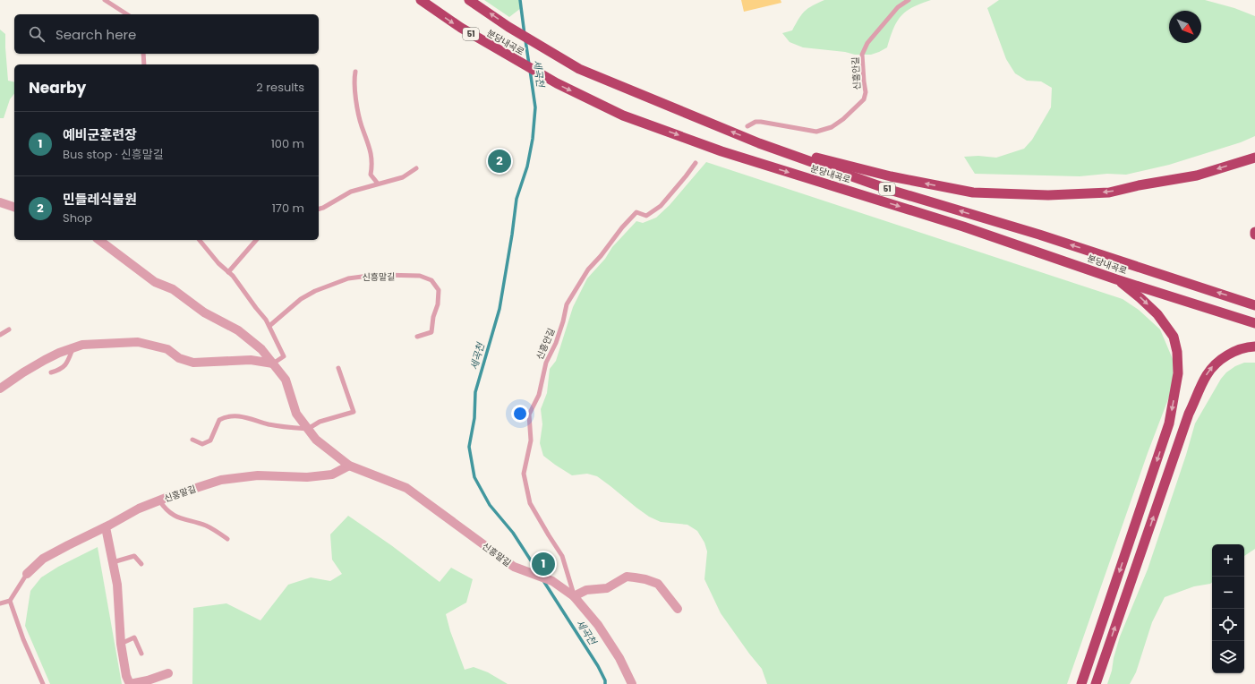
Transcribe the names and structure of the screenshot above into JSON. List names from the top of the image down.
{
  "streets": {
    "highway": ["51", "분당내곡로"],
    "street": ["신흥말길"],
    "lane": ["신흥안길"]
  },
  "crossings": [
    ["신흥안길", "신흥말길"]
  ],
  "water": ["세곡천"],
  "north": "bottom right",
  "page": {
    "search": "Search here",
    "heading": ["Nearby", "2 results"],
    "list": [
      {
        "mark": "1",
        "name": "예비군훈련장",
        "note": "Bus stop · 신흥말길",
        "value": "100 m"
      },
      {
        "mark": "2",
        "name": "민들레식물원",
        "note": "Shop",
        "value": "170 m"
      }
    ],
    "pins": ["2", "1"],
    "map_buttons": ["+", "−"]
  }
}
